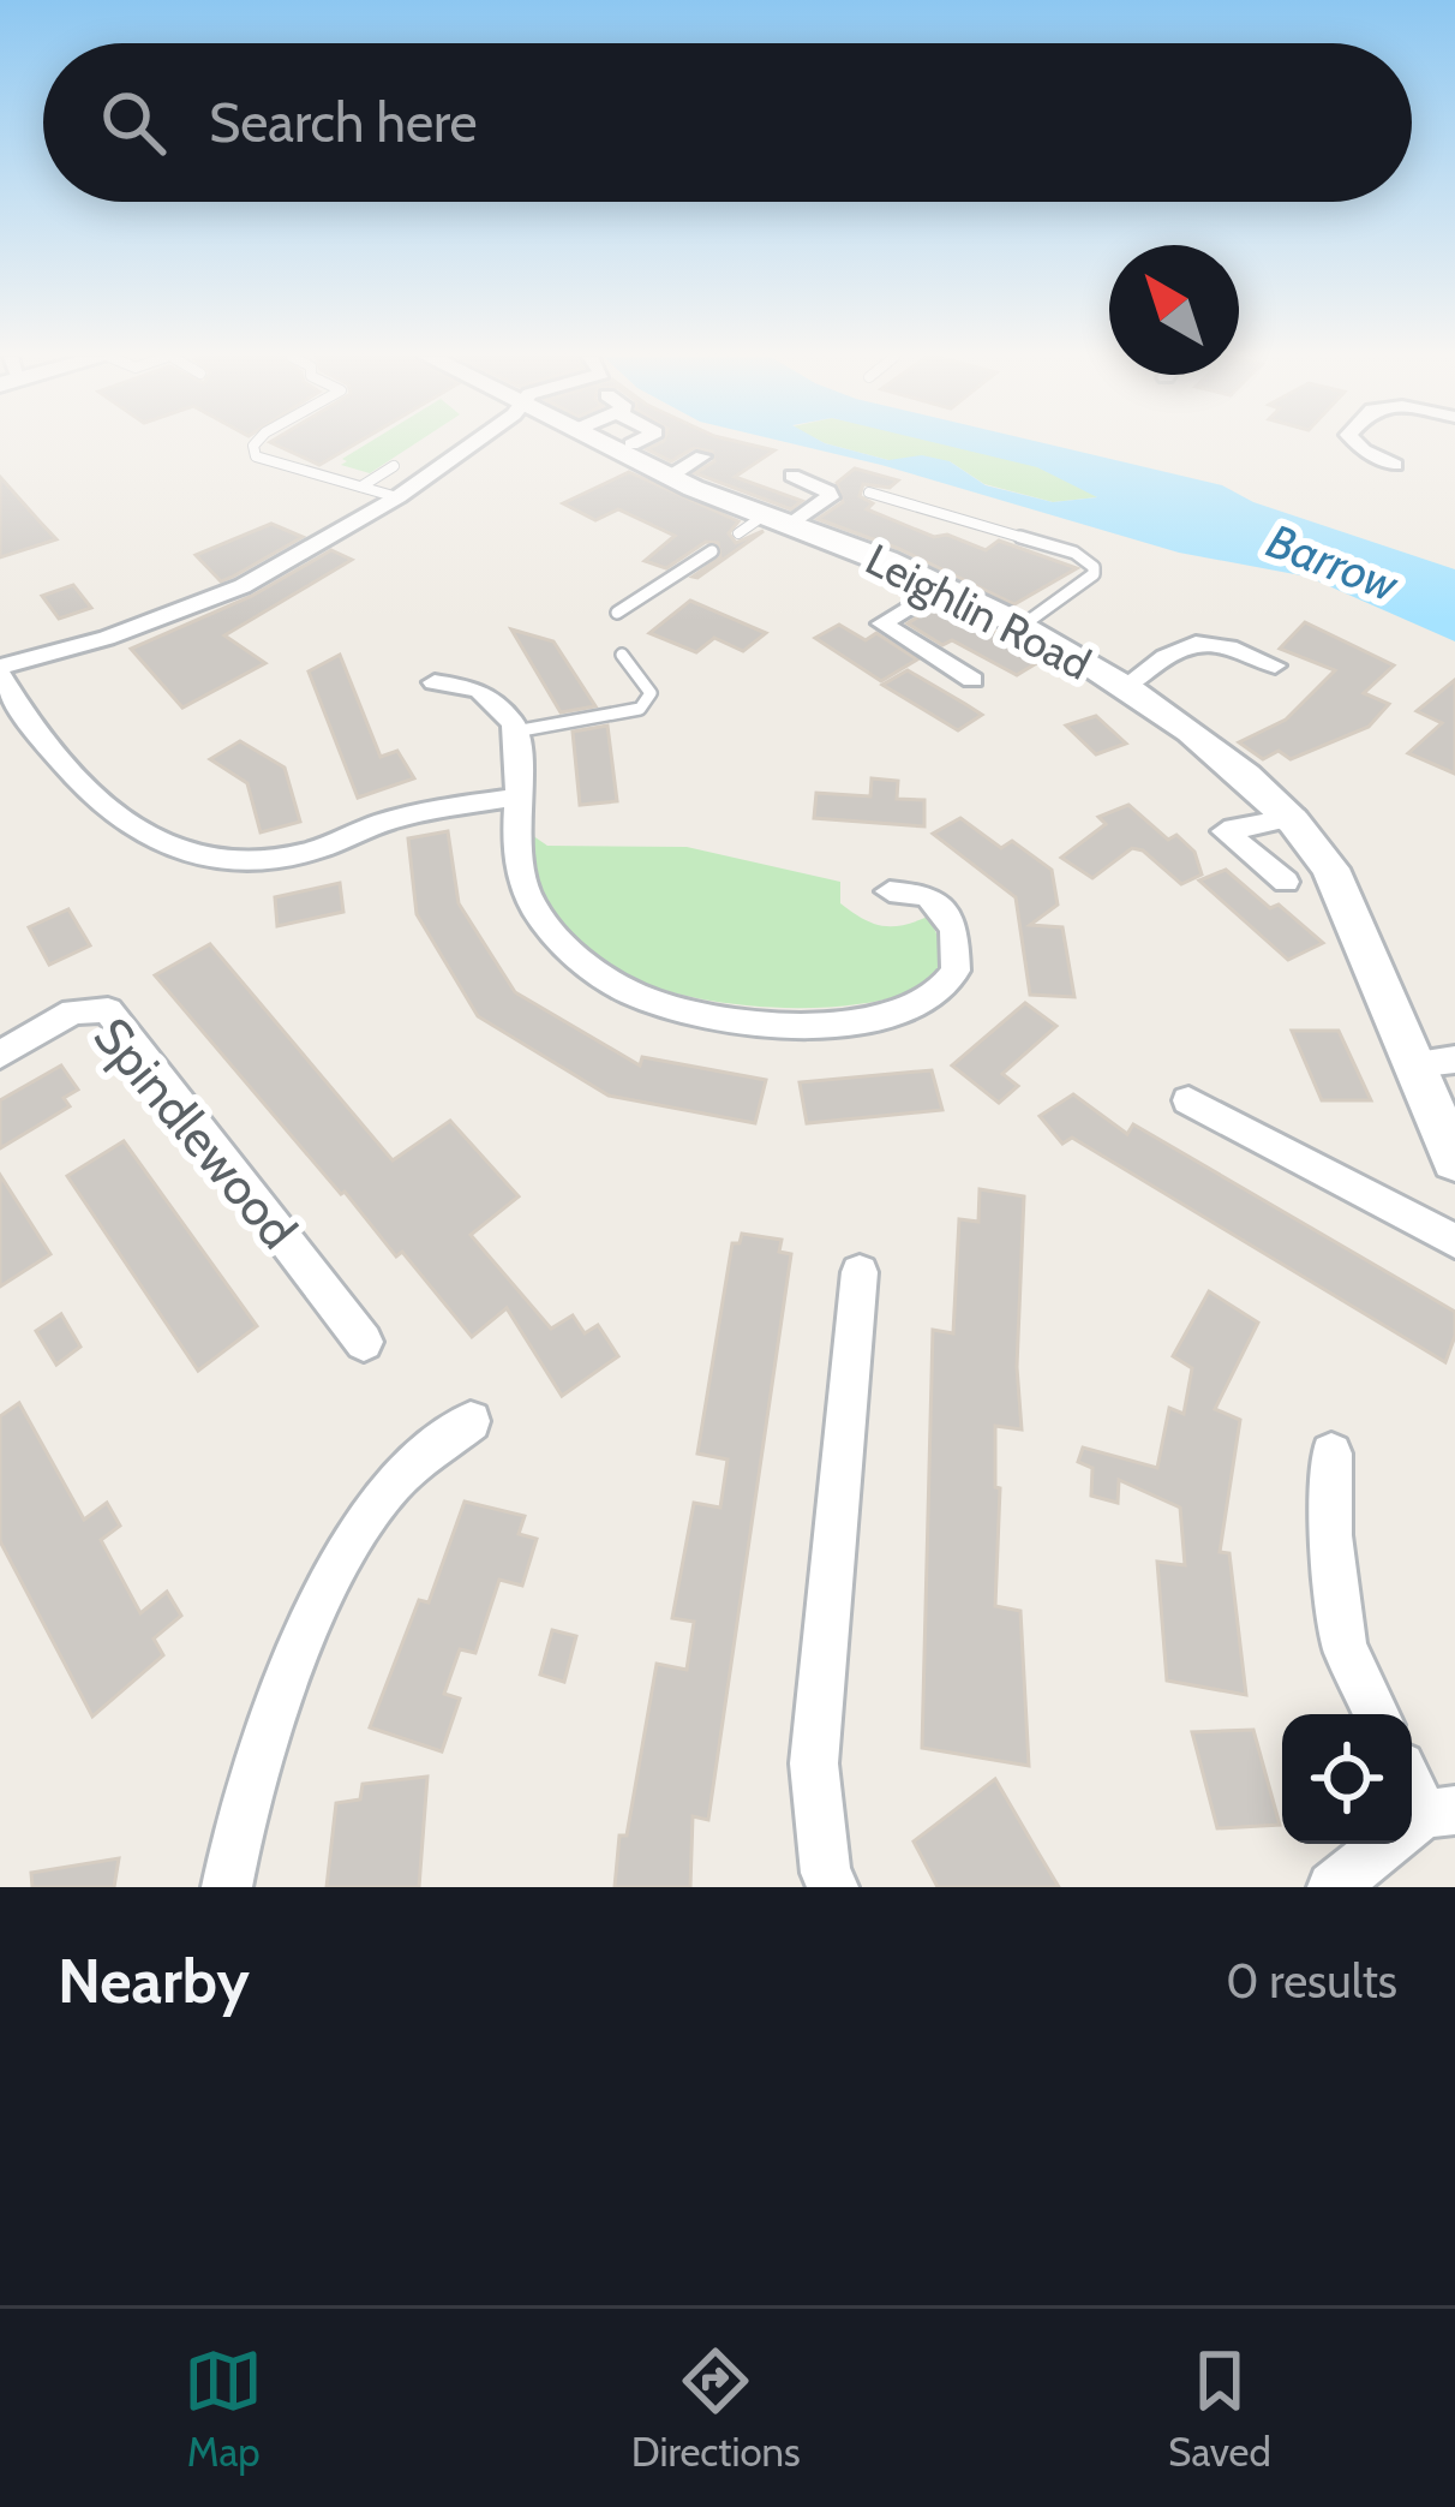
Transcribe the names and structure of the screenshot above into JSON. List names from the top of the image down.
{
  "streets": {
    "street": ["Leighlin Road", "Spindlewood"]
  },
  "water": ["Barrow"],
  "north": "top left",
  "page": {
    "search": "Search here",
    "heading": ["Nearby", "0 results"],
    "nav": ["Map", "Directions", "Saved"]
  }
}
